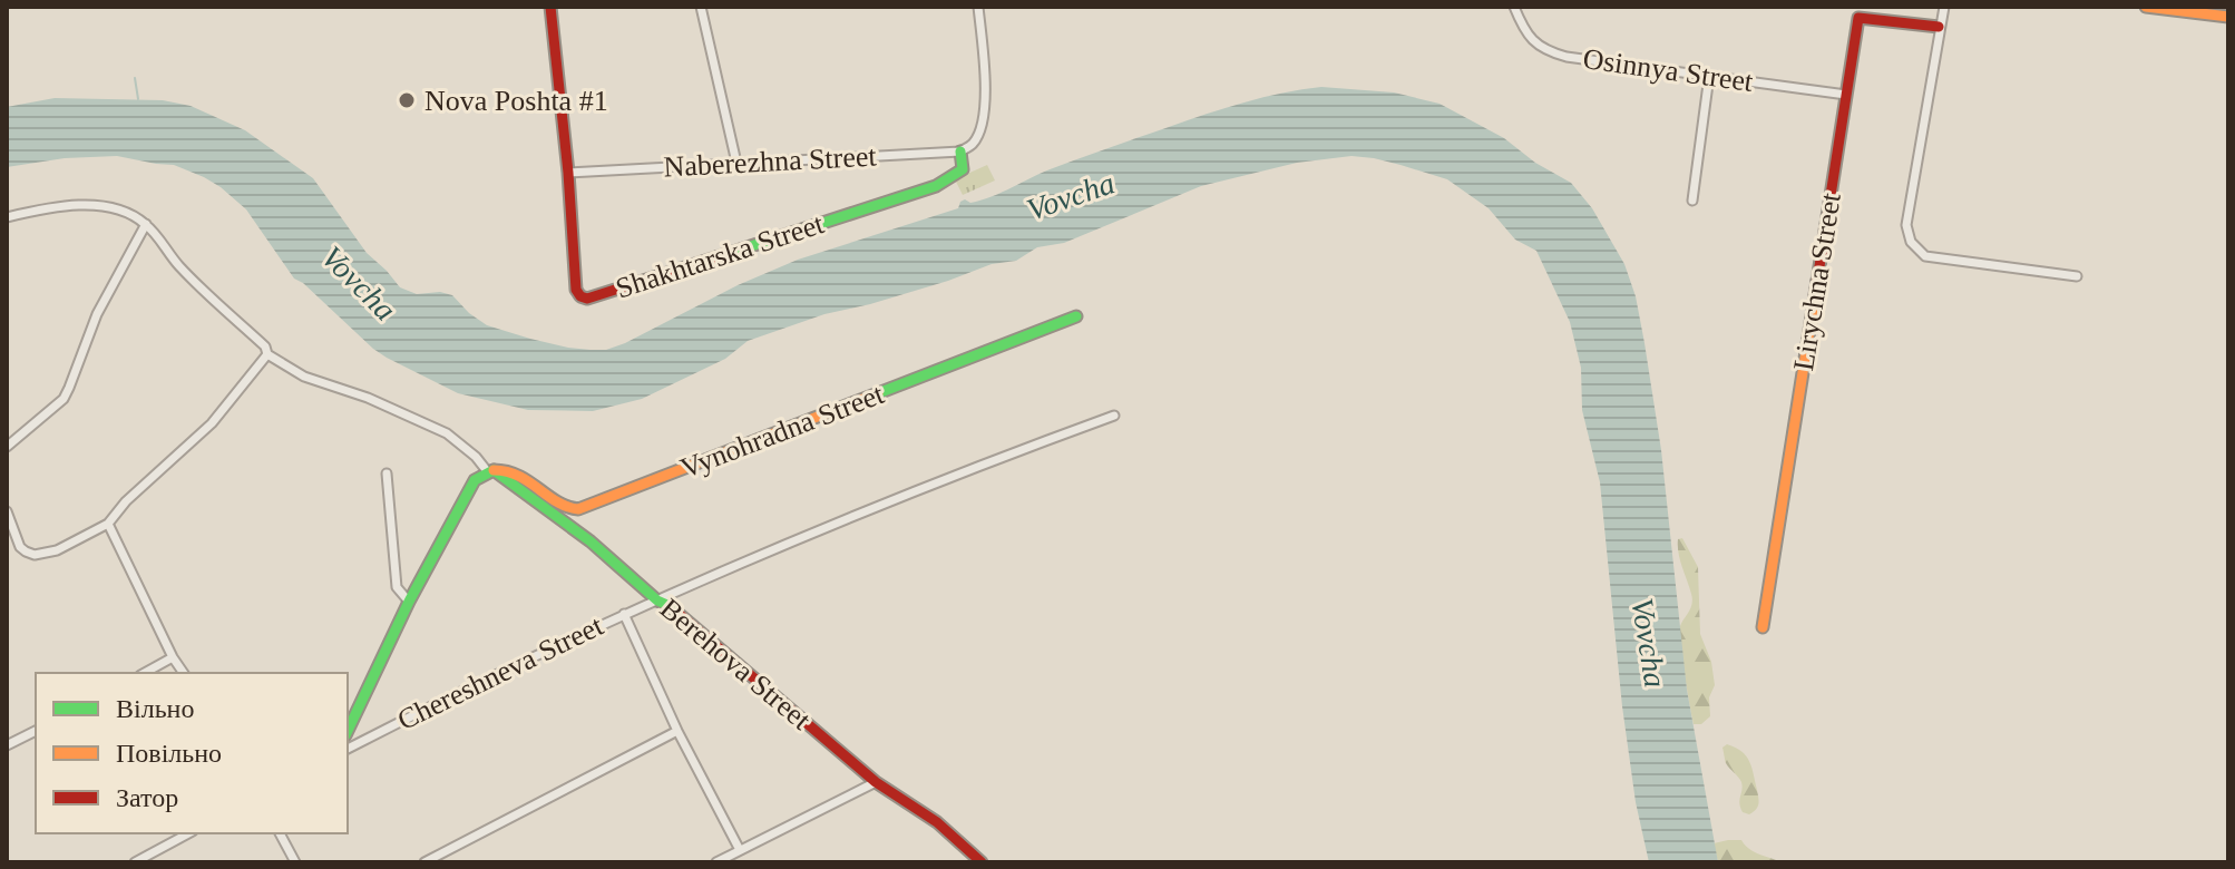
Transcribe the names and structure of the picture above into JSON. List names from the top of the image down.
{
  "streets": {
    "main road": [
      "Shakhtarska Street",
      "Lirychna Street",
      "Vynohradna Street",
      "Berehova Street"
    ],
    "street": ["Osinnya Street", "Naberezhna Street", "Chereshneva Street"]
  },
  "crossings": [
    ["Osinnya Street", "Lirychna Street"],
    ["Naberezhna Street", "Shakhtarska Street"],
    ["Vynohradna Street", "Berehova Street"],
    ["Berehova Street", "Chereshneva Street"]
  ],
  "water": ["Vovcha"],
  "places": ["Nova Poshta #1"],
  "legend": ["Вільно", "Повільно", "Затор"]
}
